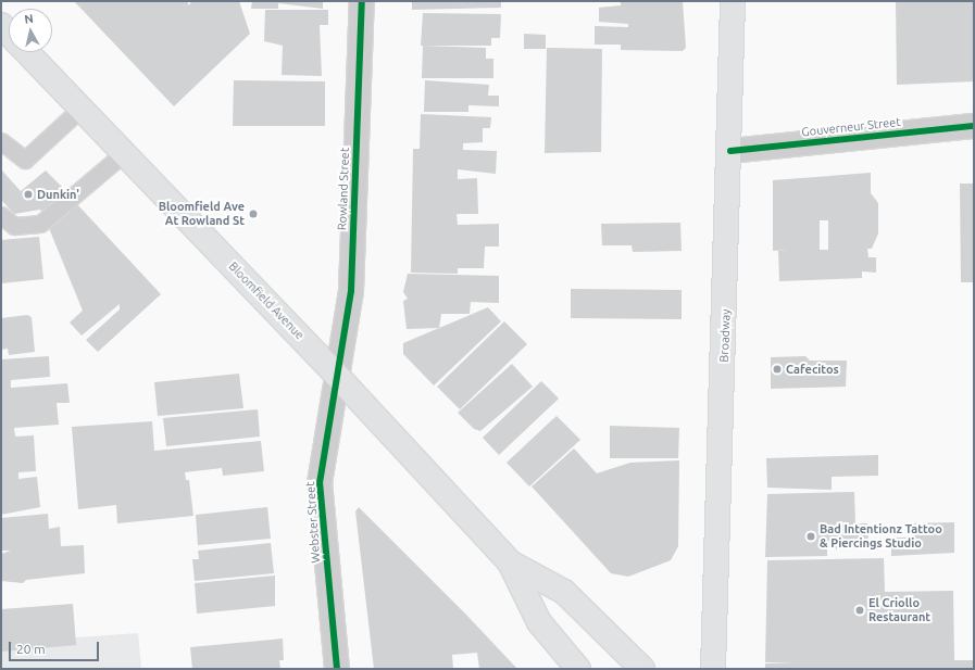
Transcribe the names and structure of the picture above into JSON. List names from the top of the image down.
{
  "streets": {
    "main road": ["Bloomfield Avenue", "Broadway"],
    "street": ["Gouverneur Street", "Rowland Street", "Webster Street"]
  },
  "crossings": [
    ["Gouverneur Street", "Broadway"],
    ["Rowland Street", "Bloomfield Avenue"],
    ["Rowland Street", "Webster Street"],
    ["Bloomfield Avenue", "Webster Street"]
  ],
  "places": [
    "Dunkin'",
    "Bloomfield Ave At Rowland St",
    "Cafecitos",
    "Bad Intentionz Tattoo & Piercings Studio",
    "El Criollo Restaurant"
  ],
  "scale_bar": "20 m",
  "north": "top"
}
